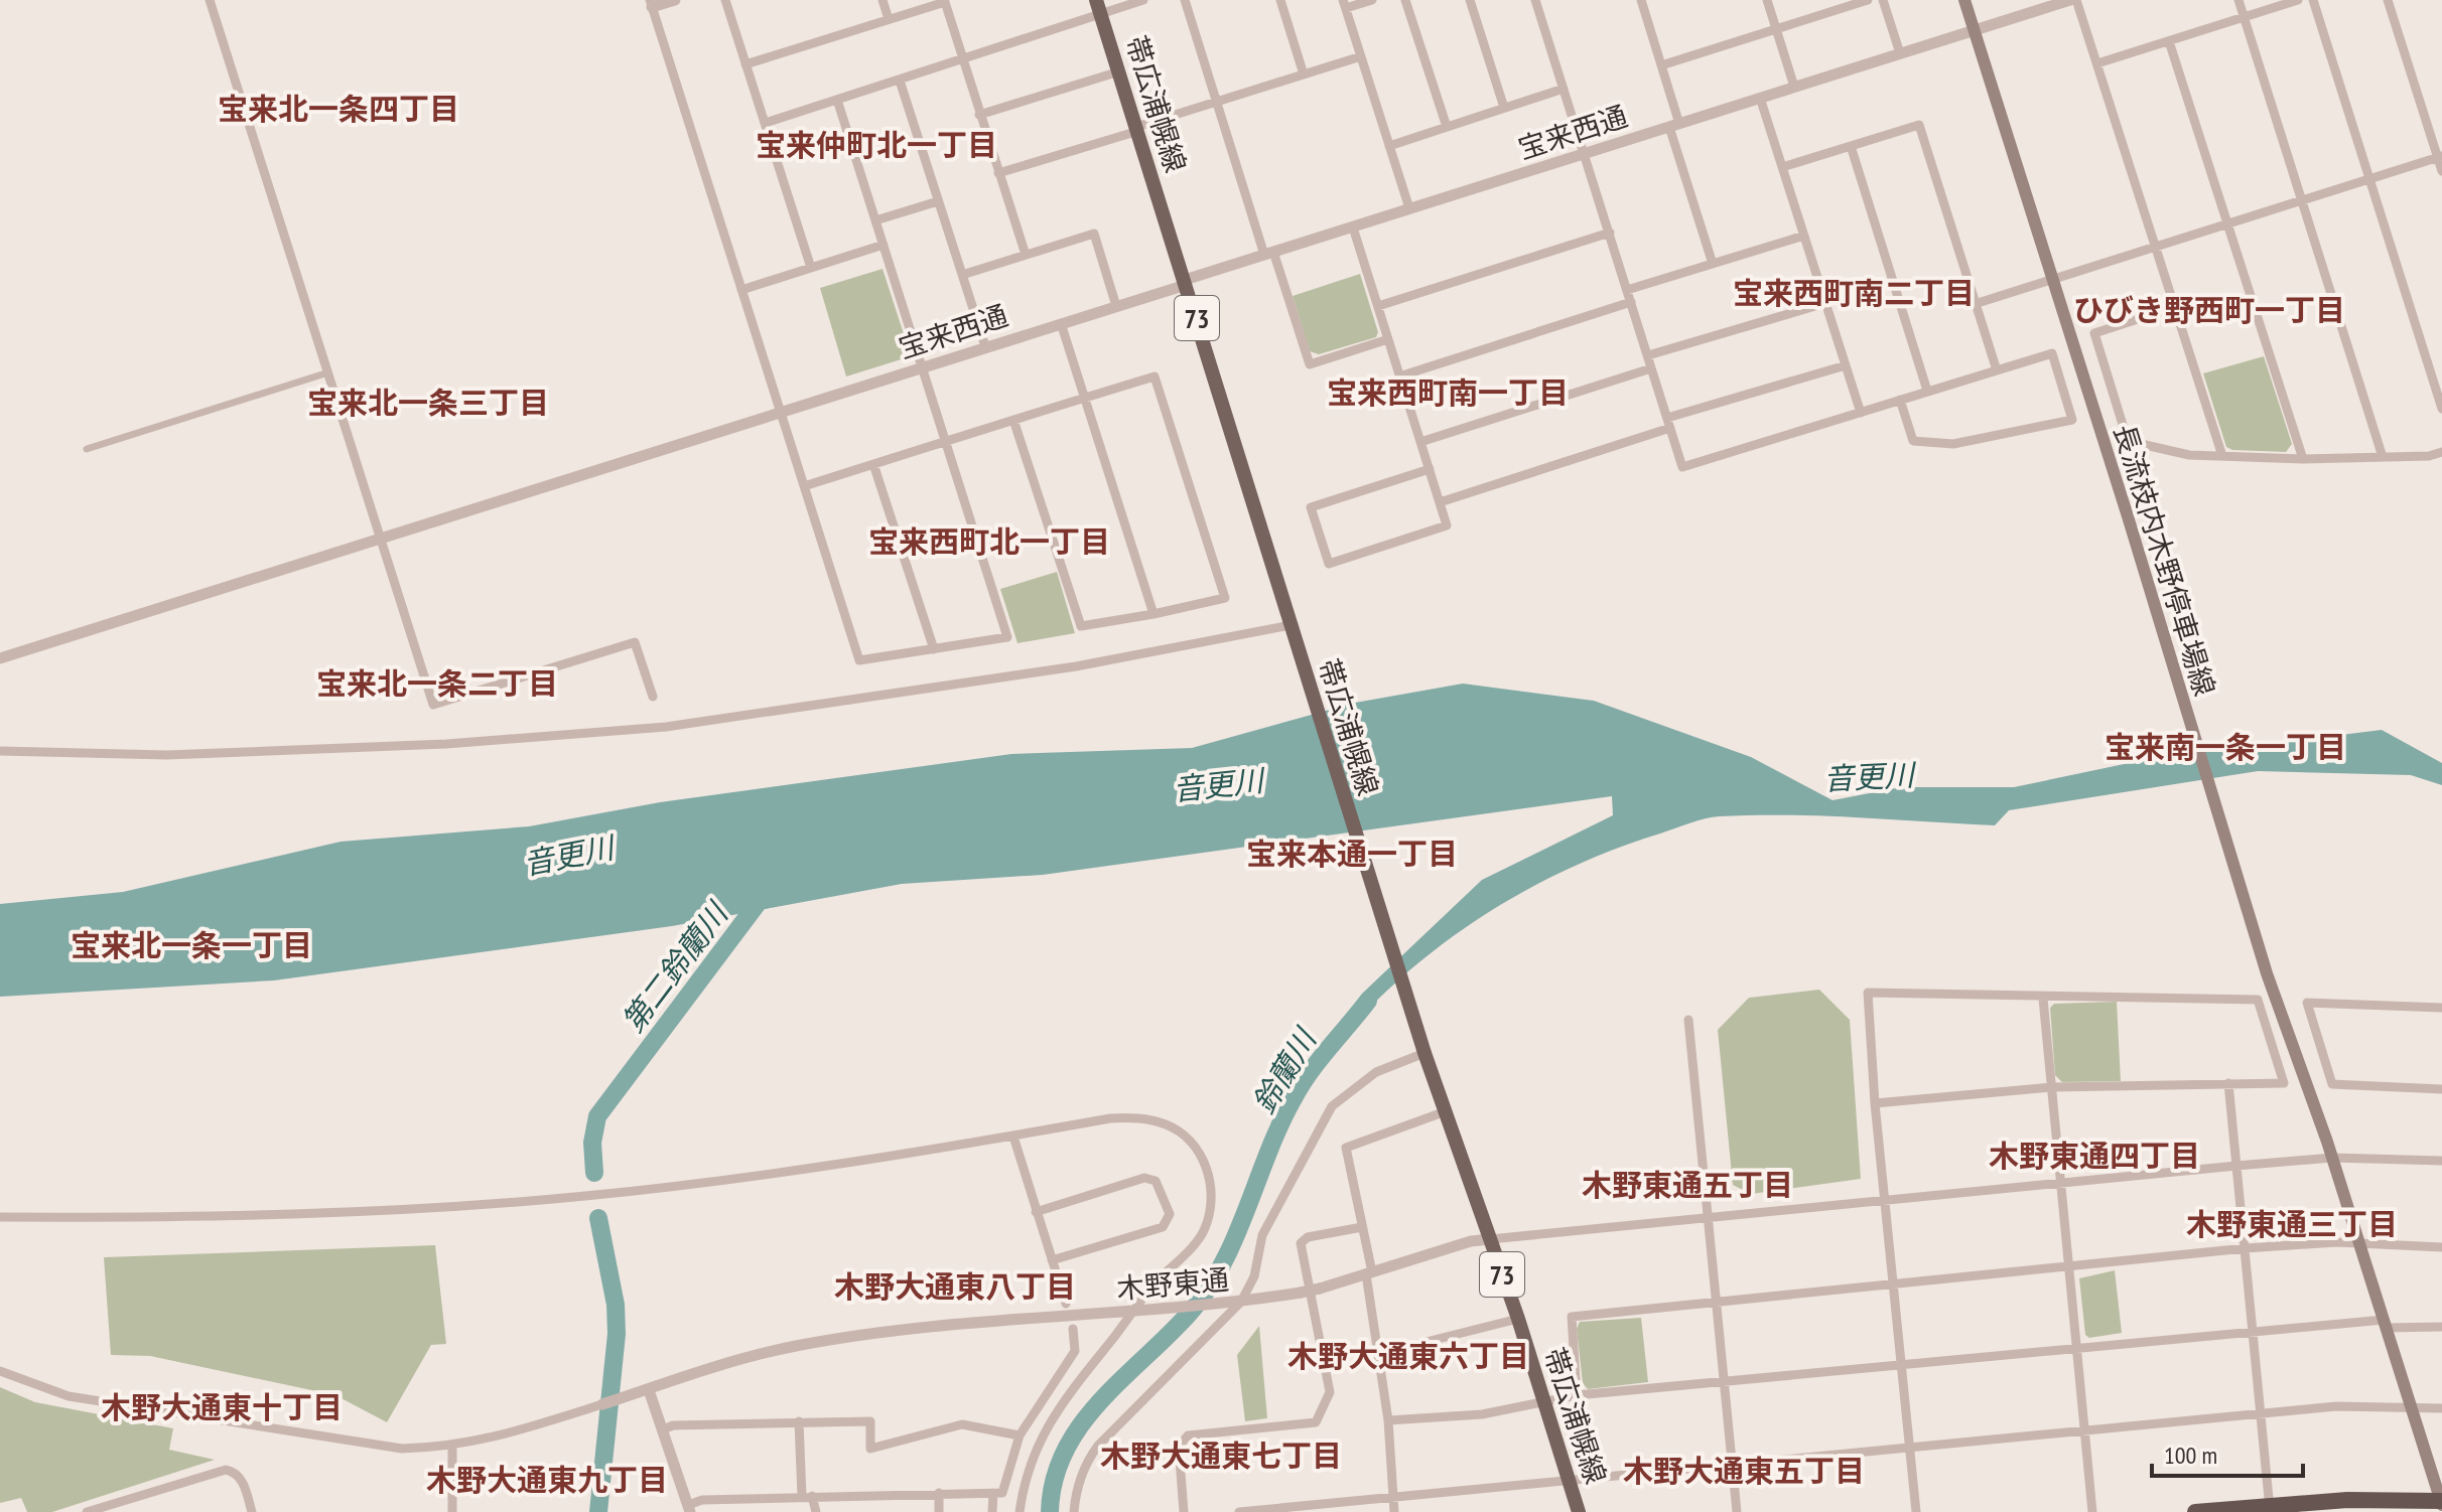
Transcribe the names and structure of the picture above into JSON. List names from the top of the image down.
{
  "streets": {
    "main road": ["帯広浦幌線", "73", "長流枝内木野停車場線"],
    "street": ["宝来西通", "木野東通"]
  },
  "crossings": [
    ["帯広浦幌線", "宝来西通"],
    ["帯広浦幌線", "木野東通"],
    ["宝来西通", "長流枝内木野停車場線"]
  ],
  "districts": [
    "宝来北一条四丁目",
    "宝来仲町北一丁目",
    "宝来西町南二丁目",
    "ひびき野西町一丁目",
    "宝来西町南一丁目",
    "宝来北一条三丁目",
    "宝来西町北一丁目",
    "宝来北一条二丁目",
    "宝来南一条一丁目",
    "宝来本通一丁目",
    "宝来北一条一丁目",
    "木野東通四丁目",
    "木野東通五丁目",
    "木野東通三丁目",
    "木野大通東八丁目",
    "木野大通東六丁目",
    "木野大通東十丁目",
    "木野大通東七丁目",
    "木野大通東五丁目",
    "木野大通東九丁目"
  ],
  "water": ["音更川", "第二鈴蘭川", "鈴蘭川"],
  "scale_bar": "100 m"
}
